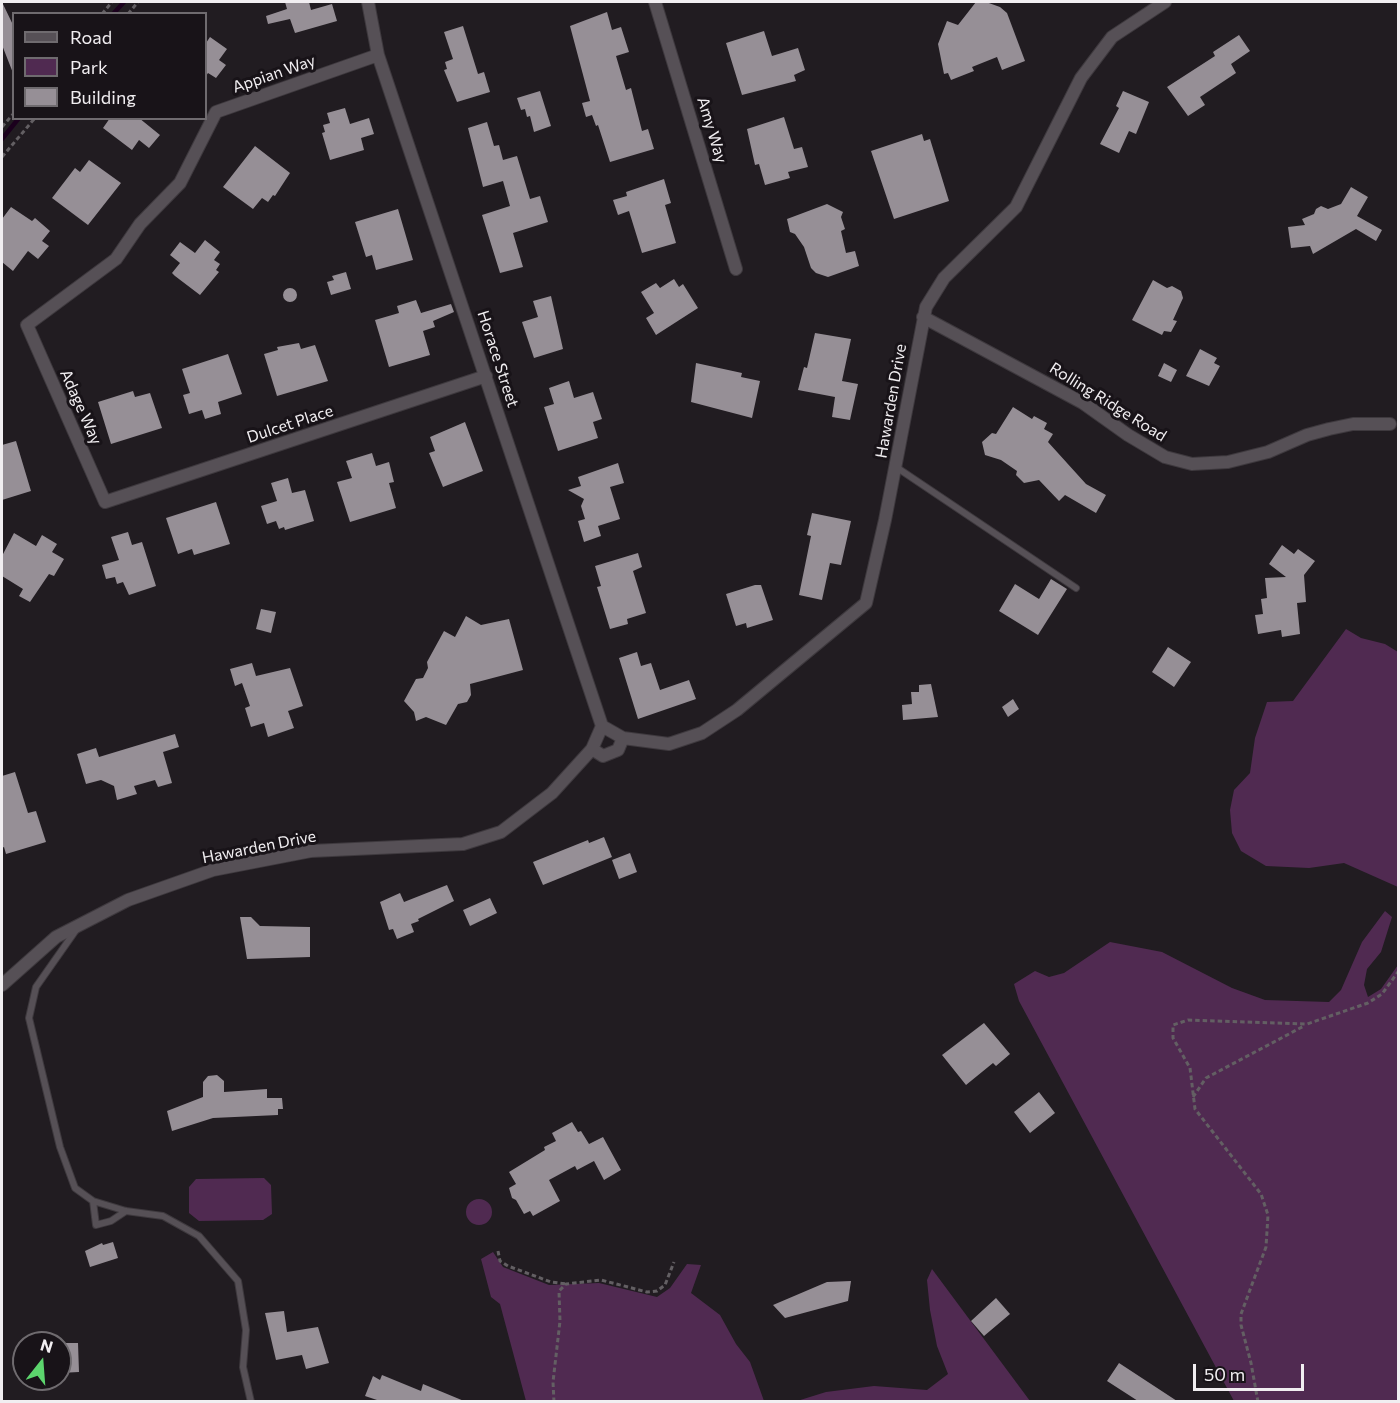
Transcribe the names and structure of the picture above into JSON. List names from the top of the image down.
{
  "streets": {
    "street": [
      "Appian Way",
      "Amy Way",
      "Horace Street",
      "Hawarden Drive",
      "Rolling Ridge Road",
      "Adage Way",
      "Dulcet Place"
    ]
  },
  "crossings": [
    ["Appian Way", "Horace Street"],
    ["Appian Way", "Adage Way"],
    ["Horace Street", "Hawarden Drive"],
    ["Horace Street", "Dulcet Place"],
    ["Hawarden Drive", "Rolling Ridge Road"],
    ["Adage Way", "Dulcet Place"]
  ],
  "legend": ["Road", "Park", "Building"],
  "scale_bar": "50 m",
  "north": "top"
}
